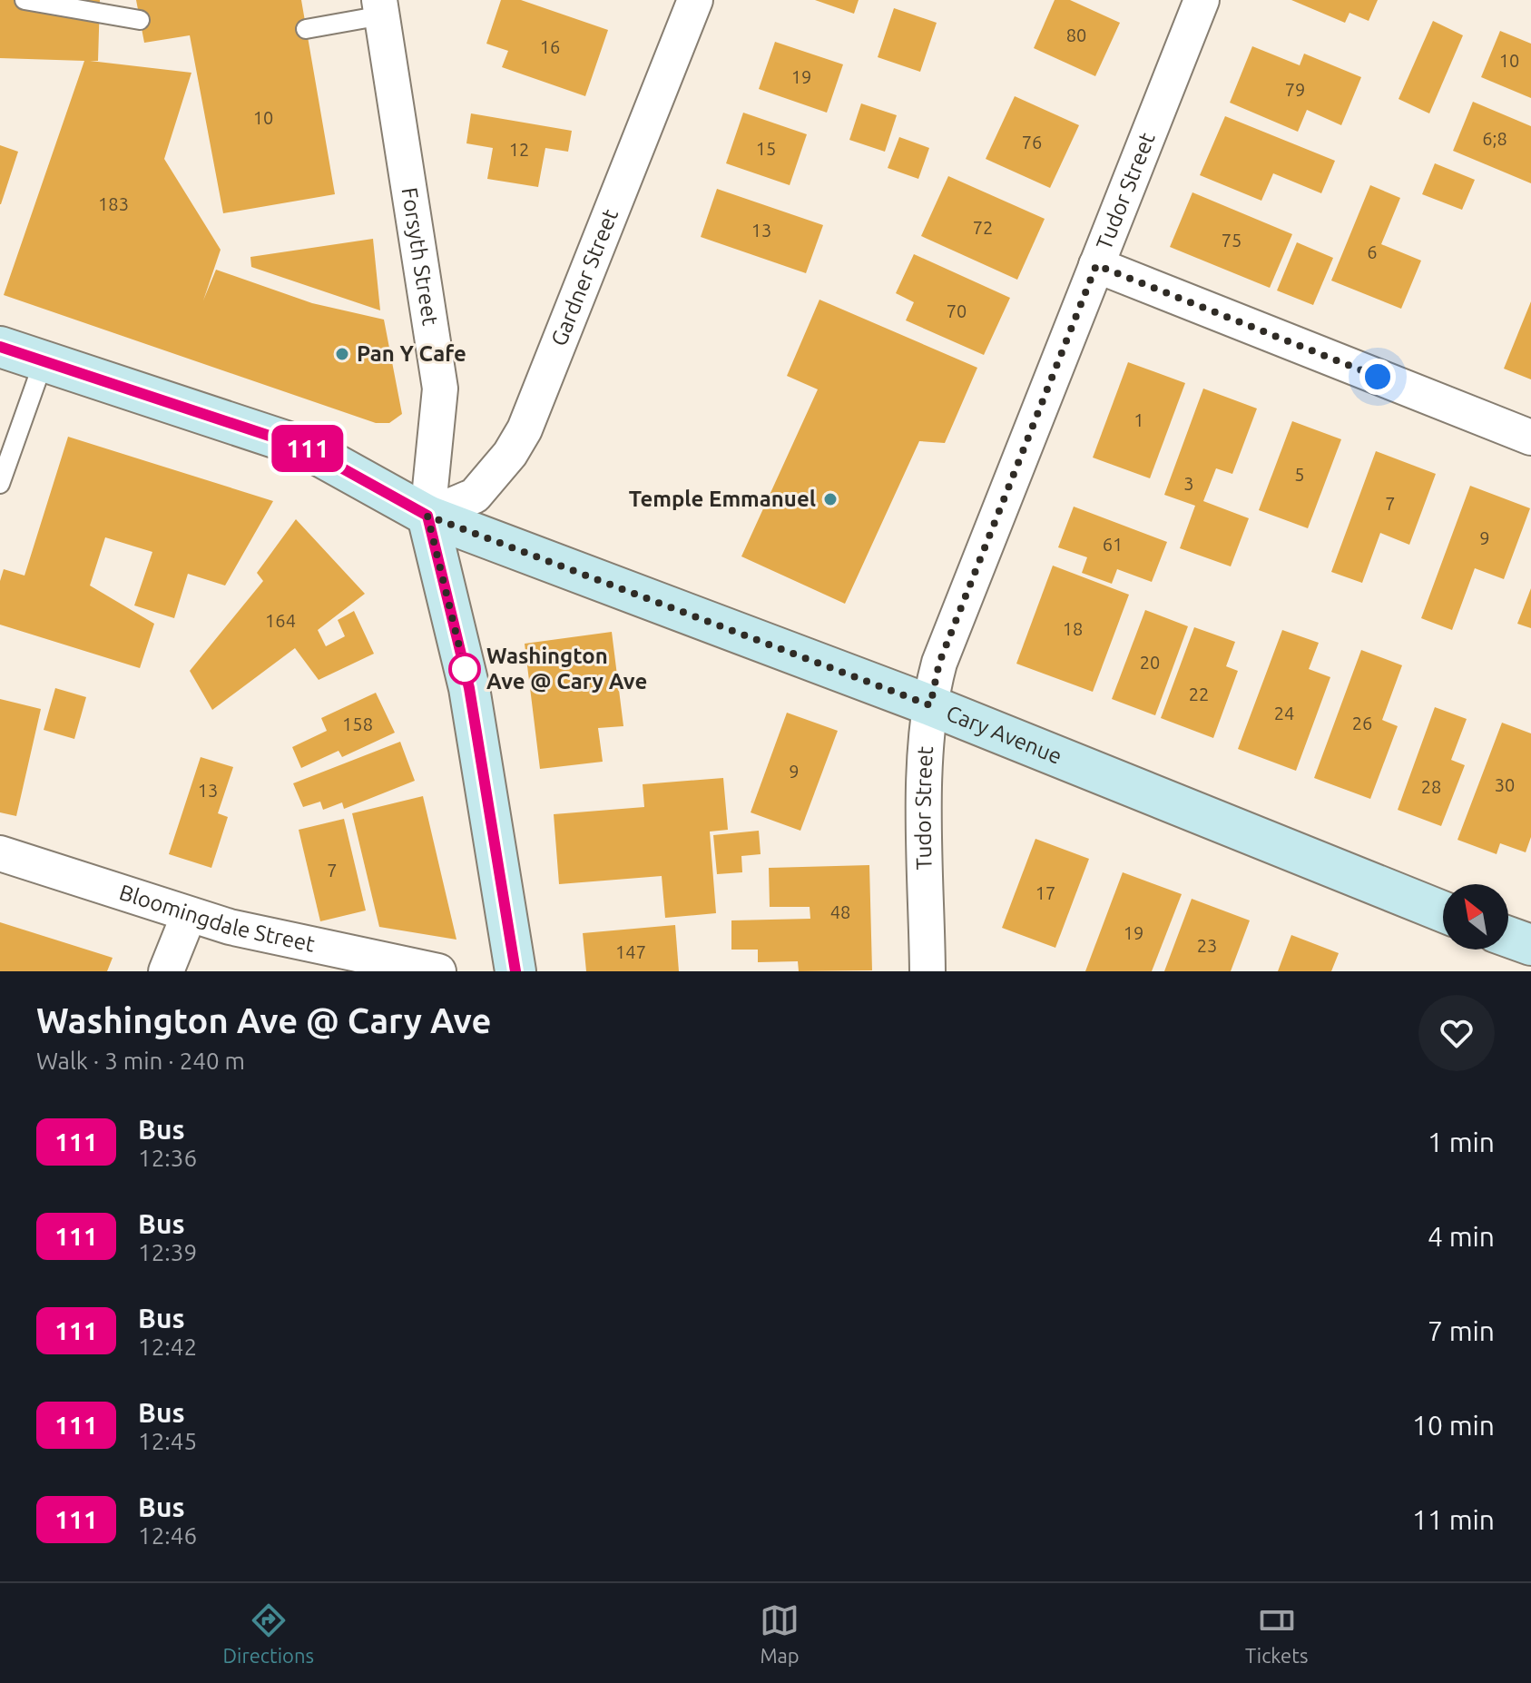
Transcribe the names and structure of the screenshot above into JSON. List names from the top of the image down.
{
  "streets": {
    "main road": ["Cary Avenue"],
    "street": [
      "Tudor Street",
      "Forsyth Street",
      "Gardner Street",
      "Bloomingdale Street"
    ]
  },
  "crossings": [
    ["Tudor Street", "Cary Avenue"],
    ["Forsyth Street", "Gardner Street"],
    ["Forsyth Street", "Cary Avenue"],
    ["Gardner Street", "Cary Avenue"]
  ],
  "places": ["Pan Y Cafe", "Temple Emmanuel", "Washington Ave @ Cary Ave"],
  "lines": ["bus line 111"],
  "house_numbers": [
    "80",
    "16",
    "10",
    "19",
    "79",
    "10",
    "6;8",
    "76",
    "15",
    "12",
    "183",
    "72",
    "13",
    "75",
    "6",
    "70",
    "1",
    "5",
    "3",
    "7",
    "9",
    "61",
    "164",
    "18",
    "20",
    "22",
    "24",
    "26",
    "158",
    "9",
    "30",
    "28",
    "13",
    "7",
    "17",
    "48",
    "19",
    "23",
    "147"
  ],
  "north": "top left",
  "page": {
    "on_map": "111",
    "heading": ["Washington Ave @ Cary Ave", "Walk · 3 min · 240 m"],
    "list": [
      {
        "mark": "111",
        "name": "Bus",
        "note": "12:36",
        "value": "1 min"
      },
      {
        "mark": "111",
        "name": "Bus",
        "note": "12:39",
        "value": "4 min"
      },
      {
        "mark": "111",
        "name": "Bus",
        "note": "12:42",
        "value": "7 min"
      },
      {
        "mark": "111",
        "name": "Bus",
        "note": "12:45",
        "value": "10 min"
      },
      {
        "mark": "111",
        "name": "Bus",
        "note": "12:46",
        "value": "11 min"
      }
    ],
    "tabs": ["Directions", "Map", "Tickets"]
  }
}
